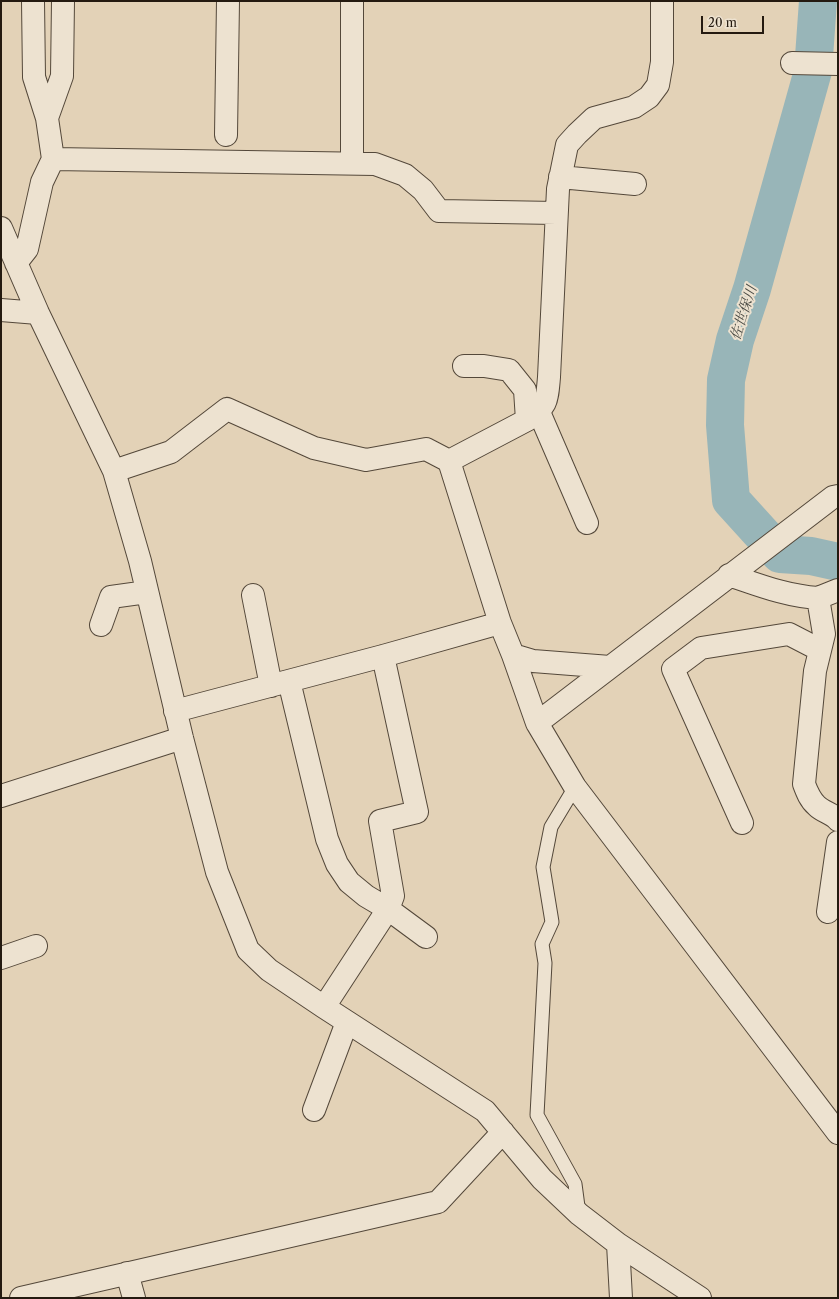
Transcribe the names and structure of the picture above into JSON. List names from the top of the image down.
{
  "water": ["佐世保川"],
  "scale_bar": "20 m"
}
